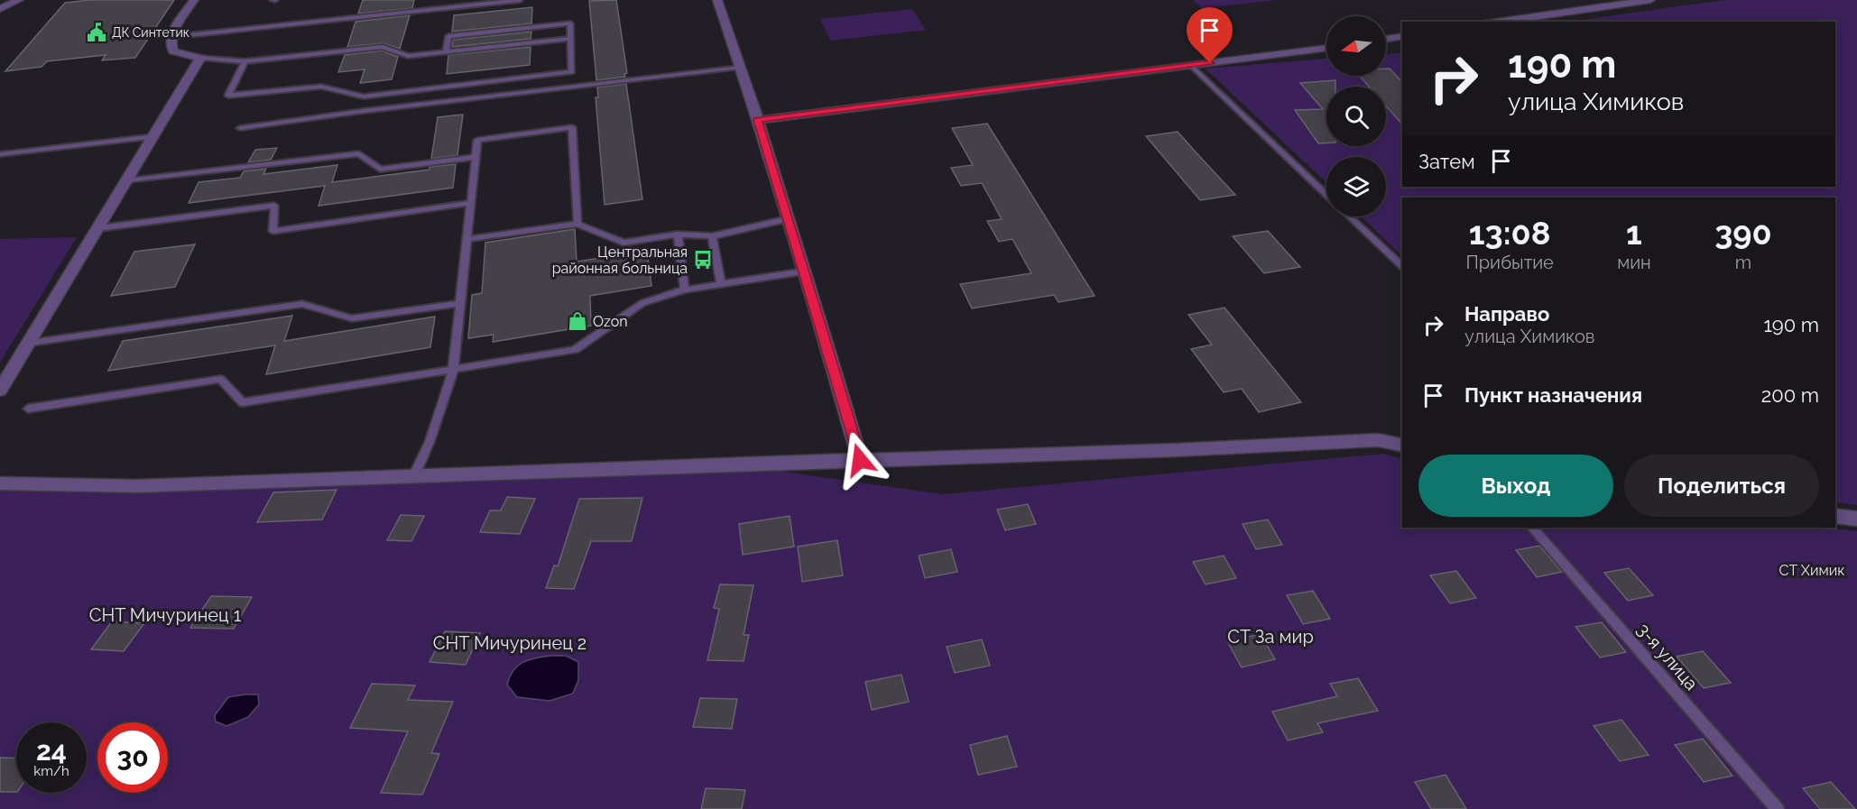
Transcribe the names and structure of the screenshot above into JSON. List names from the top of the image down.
{
  "streets": {
    "lane": ["3-я улица"]
  },
  "parks": [
    "СТ Химик",
    "СНТ Мичуринец 1",
    "СТ За мир",
    "СНТ Мичуринец 2"
  ],
  "places": {
    "public building": ["ДК Синтетик"],
    "bus stop": ["Центральная районная больница"],
    "shop": ["Ozon"]
  },
  "north": "left",
  "page": {
    "turn": ["190 m", "улица Химиков"],
    "then": "Затем",
    "eta": [
      "13:08",
      "Прибытие",
      "1",
      "мин",
      "390",
      "m"
    ],
    "list": [
      {
        "name": "Направо",
        "note": "улица Химиков",
        "value": "190 m"
      },
      {
        "name": "Пункт назначения",
        "value": "200 m"
      }
    ],
    "buttons": ["Выход", "Поделиться"],
    "speed": "24 km/h",
    "limit": "30"
  }
}
